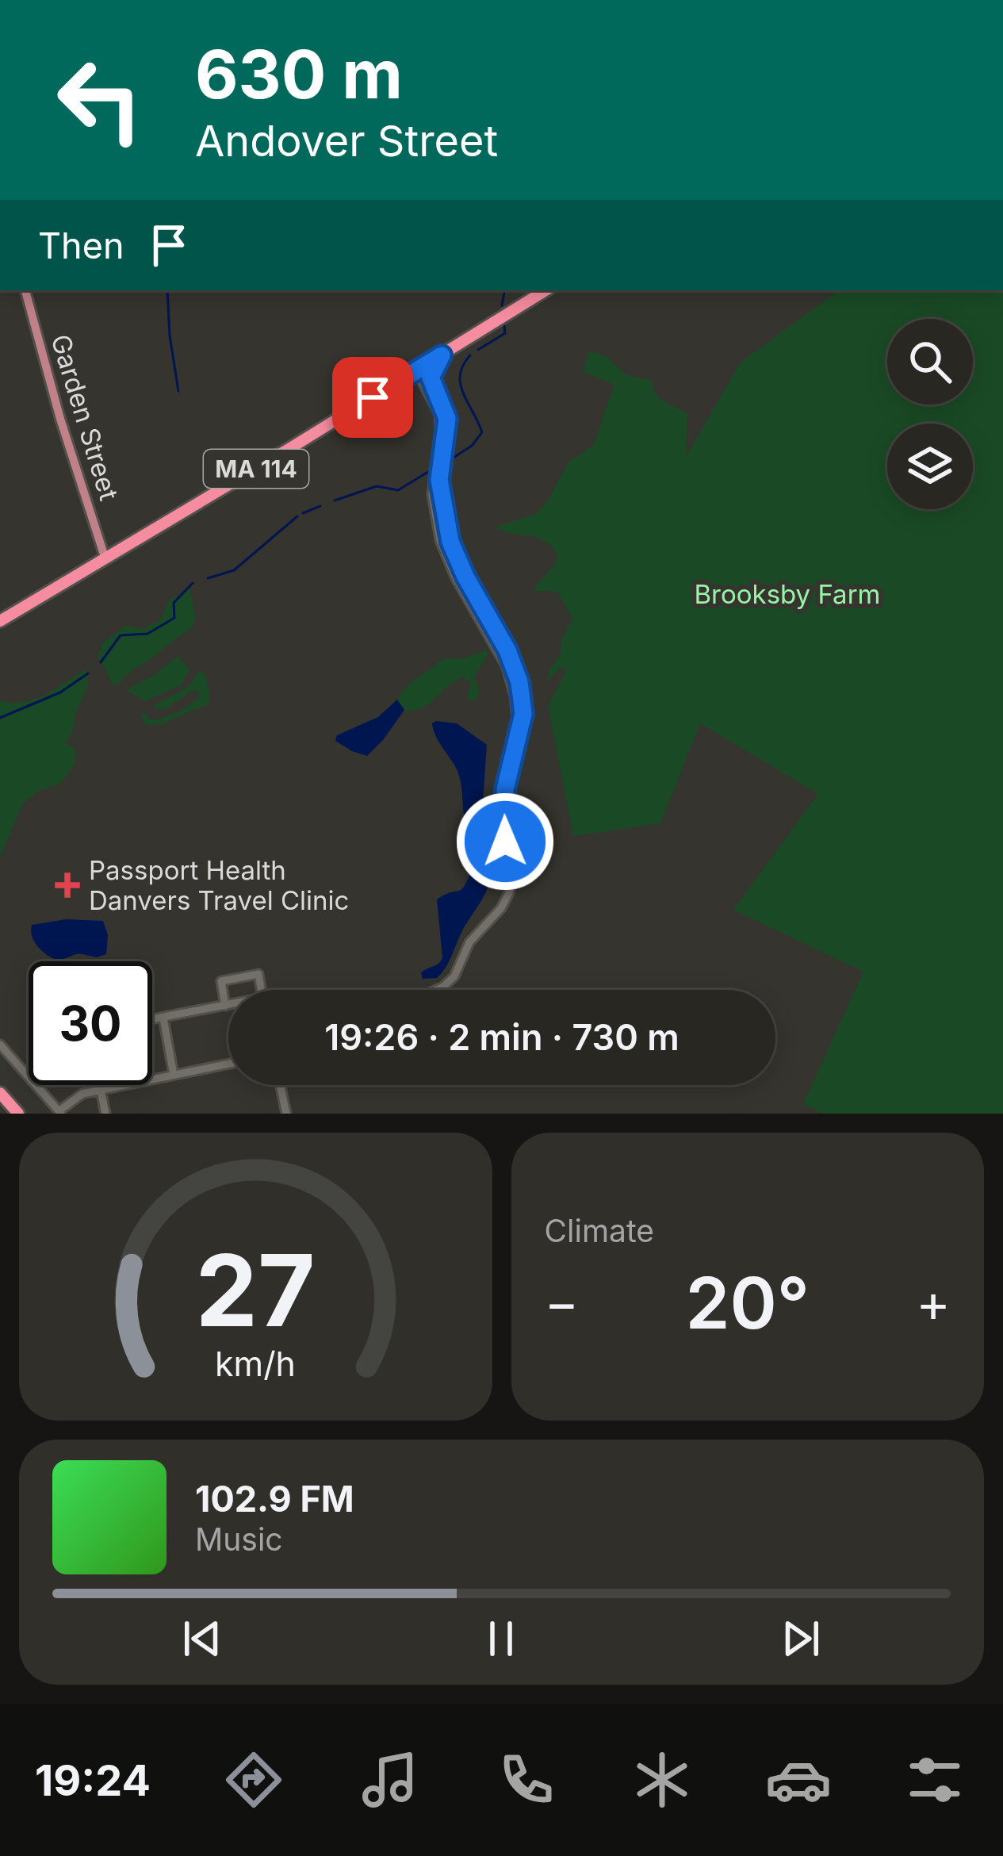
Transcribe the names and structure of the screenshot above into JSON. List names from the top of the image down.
{
  "streets": {
    "highway": ["MA 114"],
    "main road": ["Garden Street"]
  },
  "crossings": [
    ["Garden Street", "MA 114"]
  ],
  "parks": ["Brooksby Farm"],
  "places": {
    "health": ["Passport Health Danvers Travel Clinic"]
  },
  "page": {
    "turn": ["630 m", "Andover Street"],
    "then": "Then",
    "limit": "30",
    "trip": "19:26 · 2 min · 730 m",
    "tile": "Climate",
    "heat": ["−", "20°", "+"],
    "song": ["102.9 FM", "Music"],
    "tabs": "19:24",
    "gauge": ["27", "km/h"]
  }
}
